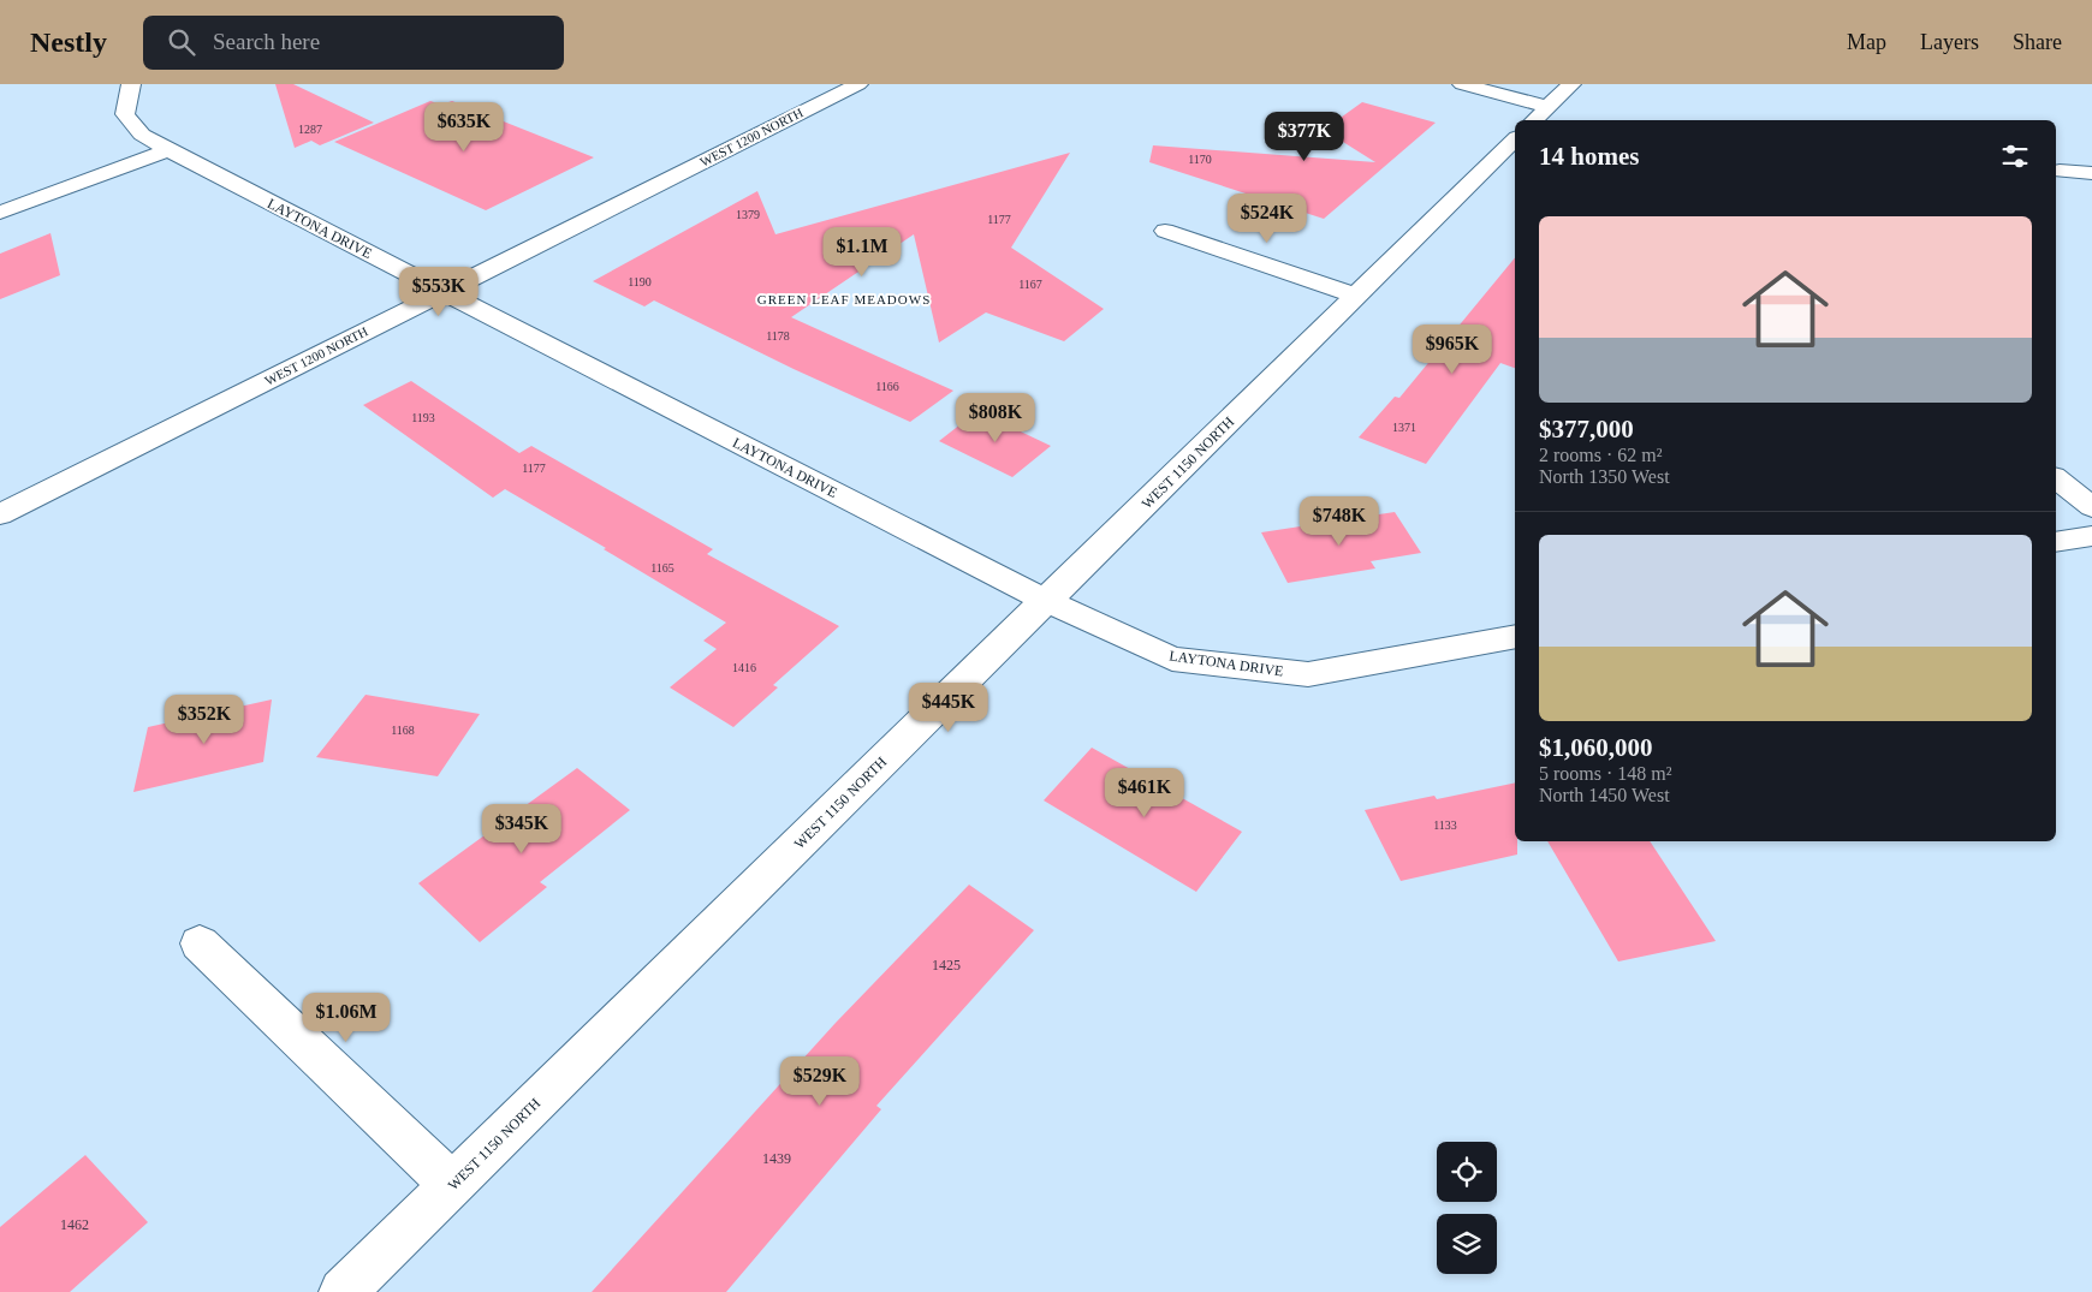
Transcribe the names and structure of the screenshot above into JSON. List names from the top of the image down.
{
  "streets": {
    "street": ["WEST 1200 NORTH", "LAYTONA DRIVE", "WEST 1150 NORTH"]
  },
  "crossings": [
    ["WEST 1200 NORTH", "LAYTONA DRIVE"],
    ["LAYTONA DRIVE", "WEST 1150 NORTH"]
  ],
  "districts": ["GREEN LEAF MEADOWS"],
  "house_numbers": [
    "1287",
    "1170",
    "1379",
    "1177",
    "1190",
    "1167",
    "1178",
    "1166",
    "1193",
    "1371",
    "1177",
    "1165",
    "1416",
    "1168",
    "1133",
    "1425",
    "1439",
    "1462"
  ],
  "page": {
    "header": "Nestly",
    "search": "Search here",
    "nav": ["Map", "Layers", "Share"],
    "price": [
      "$635K",
      "$377K",
      "$524K",
      "$1.1M",
      "$553K",
      "$965K",
      "$808K",
      "$748K",
      "$445K",
      "$352K",
      "$461K",
      "$345K",
      "$1.06M",
      "$529K"
    ],
    "heading": "14 homes",
    "list": [
      {
        "name": "$377,000",
        "note": "2 rooms · 62 m² · North 1350 West"
      },
      {
        "name": "$1,060,000",
        "note": "5 rooms · 148 m² · North 1450 West"
      }
    ]
  }
}
